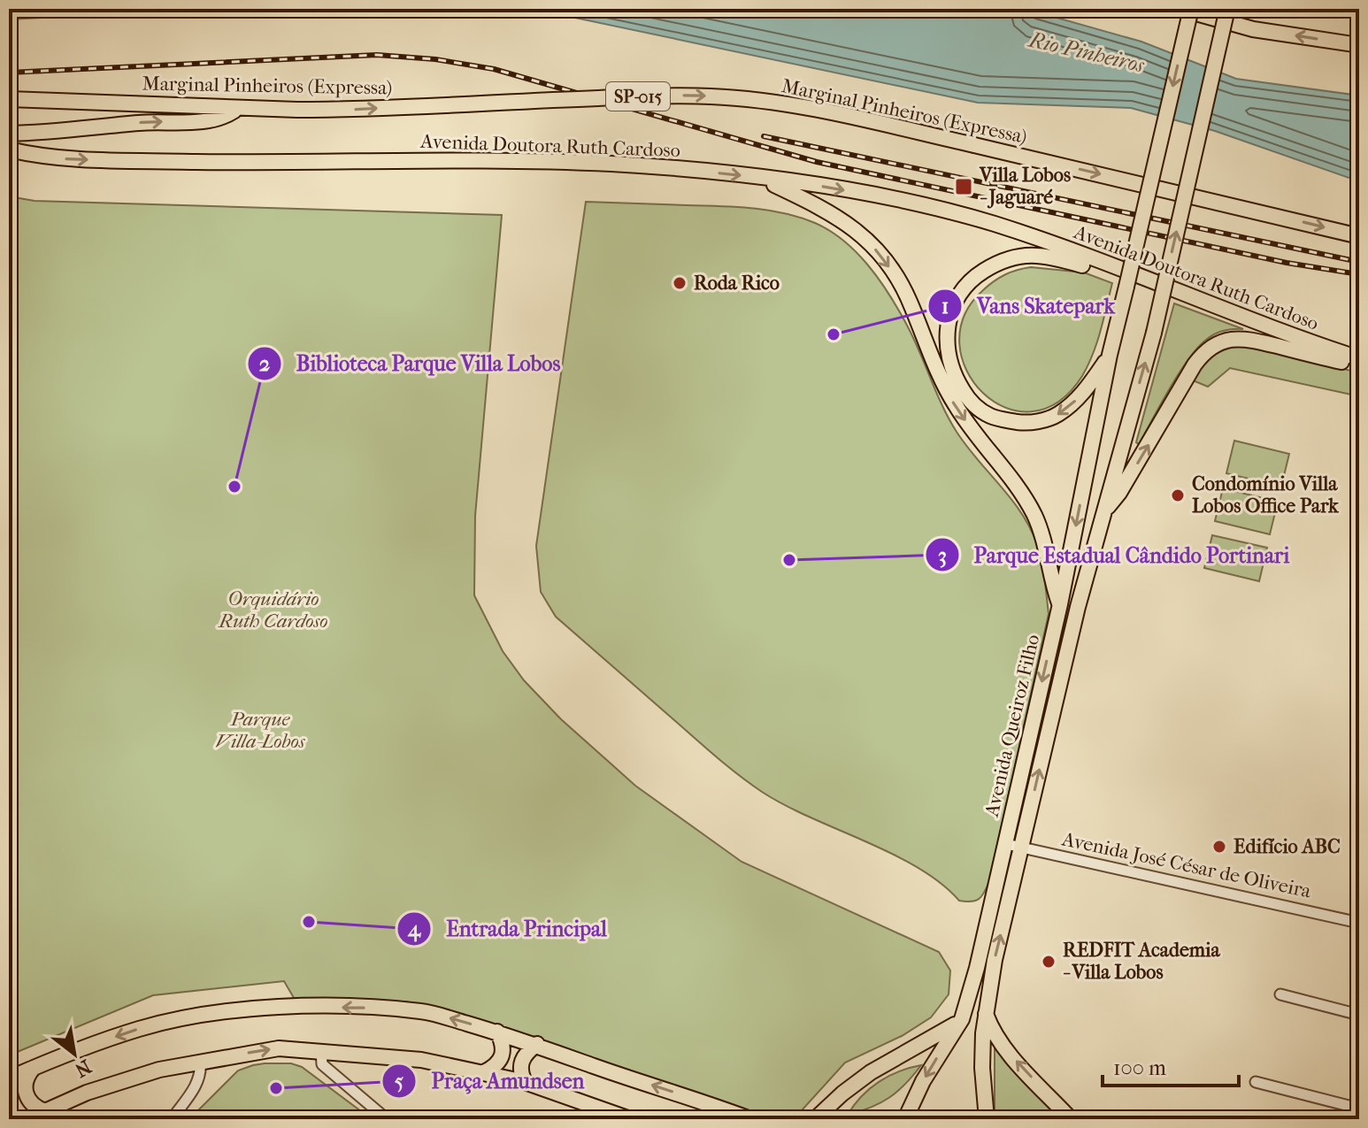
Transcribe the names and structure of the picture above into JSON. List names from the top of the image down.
{
  "streets": {
    "highway": [
      "Marginal Pinheiros (Expressa)",
      "SP-015",
      "Avenida Doutora Ruth Cardoso",
      "Avenida Queiroz Filho"
    ],
    "street": ["Avenida José César de Oliveira"]
  },
  "crossings": [
    ["Avenida Queiroz Filho", "Avenida José César de Oliveira"]
  ],
  "one_way": ["Marginal Pinheiros (Expressa)", "Avenida Doutora Ruth Cardoso"],
  "water": ["Rio Pinheiros"],
  "parks": ["Orquidário Ruth Cardoso", "Parque Villa-Lobos"],
  "places": {
    "transit": ["Villa Lobos - Jaguaré"],
    "other": [
      "Roda Rico",
      "Vans Skatepark",
      "Biblioteca Parque Villa Lobos",
      "Condomínio Villa Lobos Office Park",
      "Parque Estadual Cândido Portinari",
      "Edifício ABC",
      "Entrada Principal",
      "REDFIT Academia - Villa Lobos",
      "Praça Amundsen"
    ]
  },
  "scale_bar": "100 m",
  "north": "bottom right"
}
